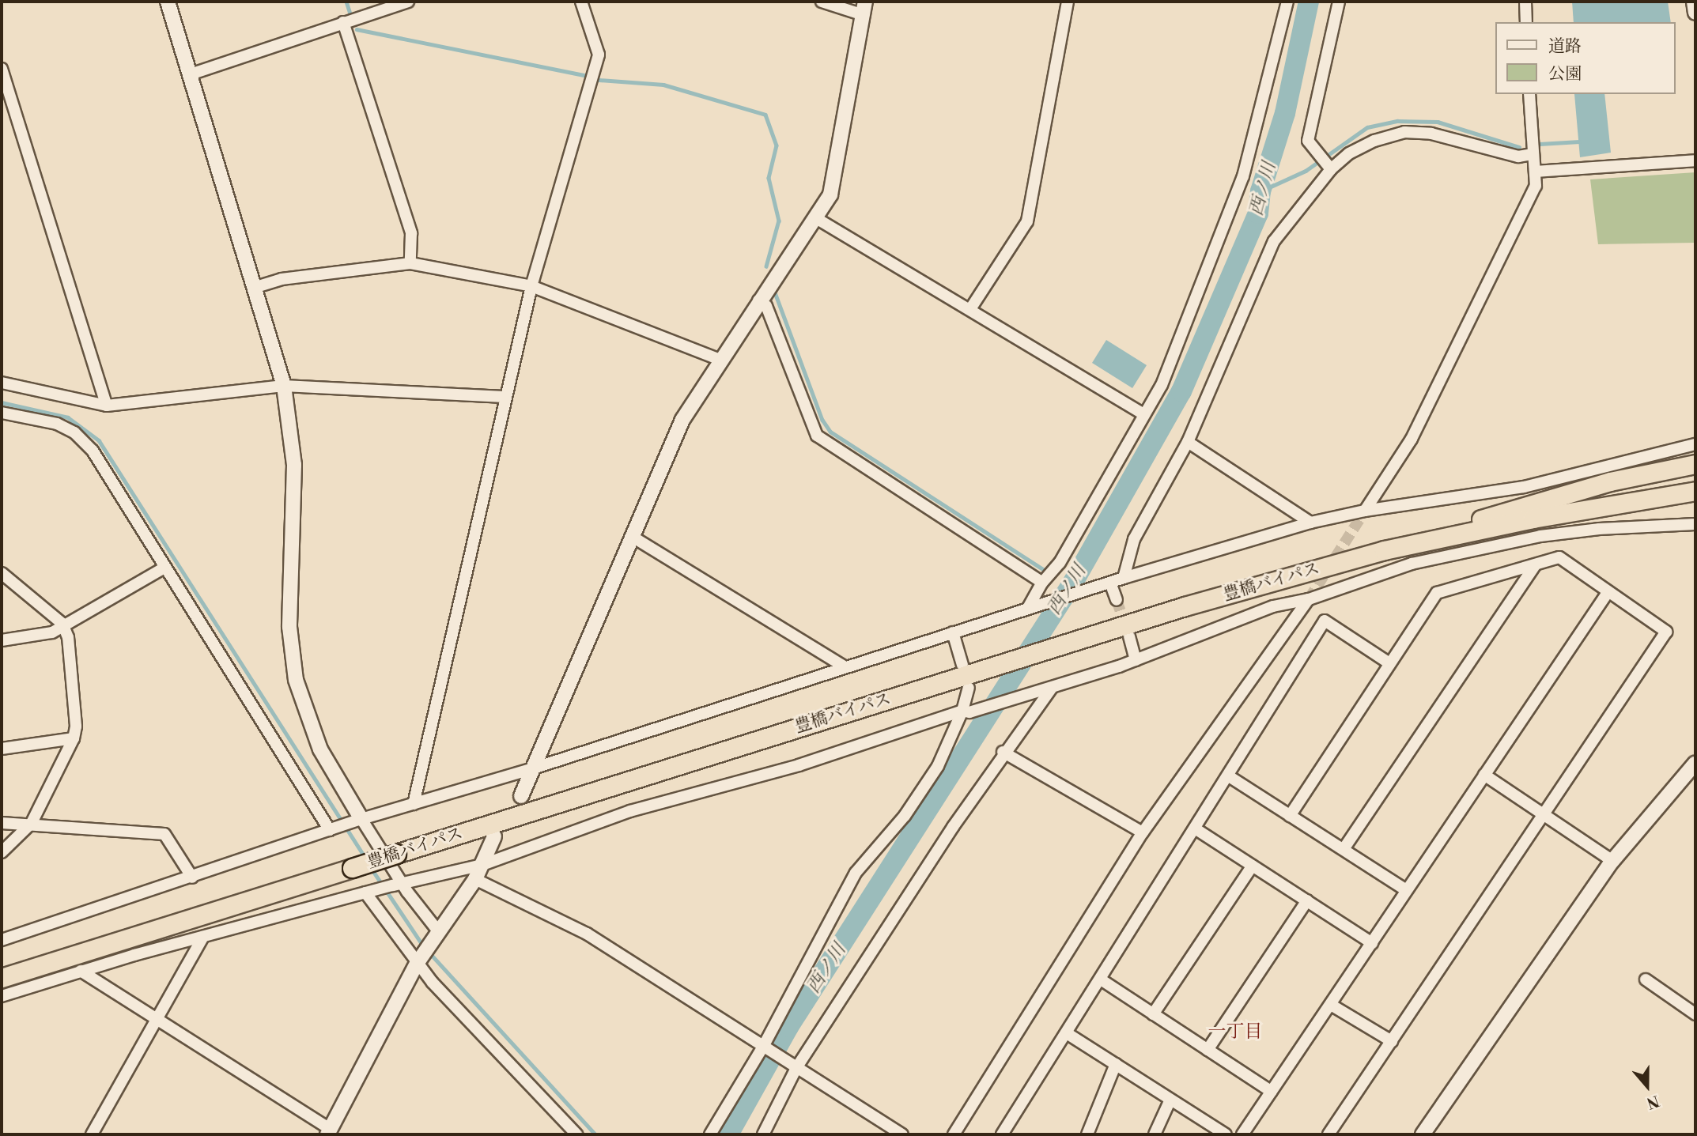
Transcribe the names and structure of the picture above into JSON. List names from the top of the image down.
{
  "streets": {
    "highway": ["豊橋バイパス"]
  },
  "districts": ["一丁目"],
  "water": ["西ノ川"],
  "legend": ["道路", "公園"],
  "north": "bottom"
}
